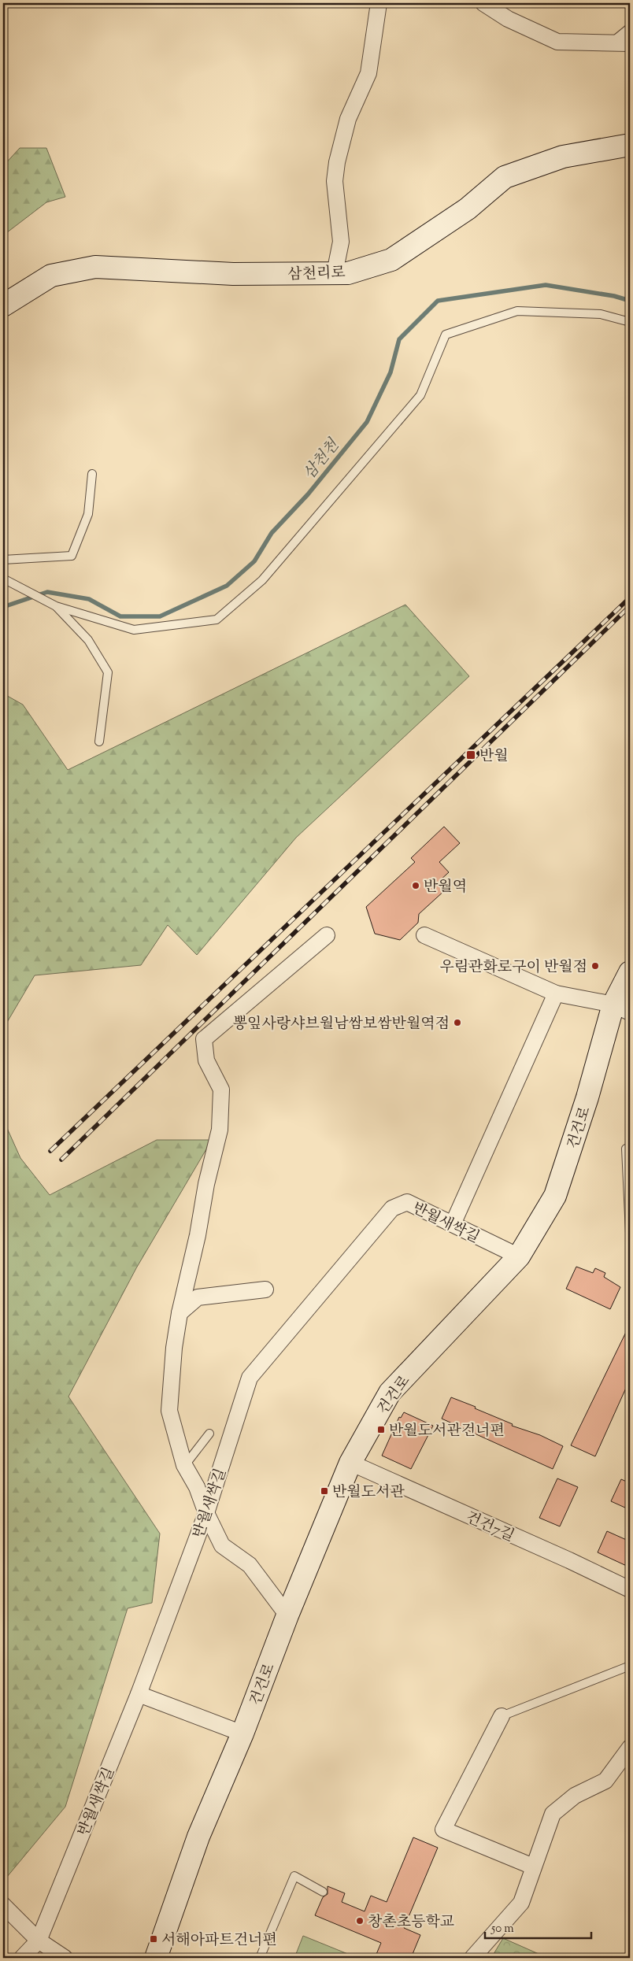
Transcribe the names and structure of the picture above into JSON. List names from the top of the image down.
{
  "streets": {
    "street": [
      "삼천리로",
      "건건로",
      "반월새싹길",
      "건건7길"
    ]
  },
  "crossings": [
    ["건건로", "반월새싹길"],
    ["건건로", "건건7길"]
  ],
  "water": ["삼천천"],
  "places": {
    "transit": [
      "반월",
      "반월도서관건너편",
      "반월도서관",
      "서해아파트건너편"
    ],
    "other": [
      "반월역",
      "우림관화로구이 반월점",
      "뽕잎사랑샤브월남쌈보쌈반월역점",
      "창촌초등학교"
    ]
  },
  "scale_bar": "50 m"
}
